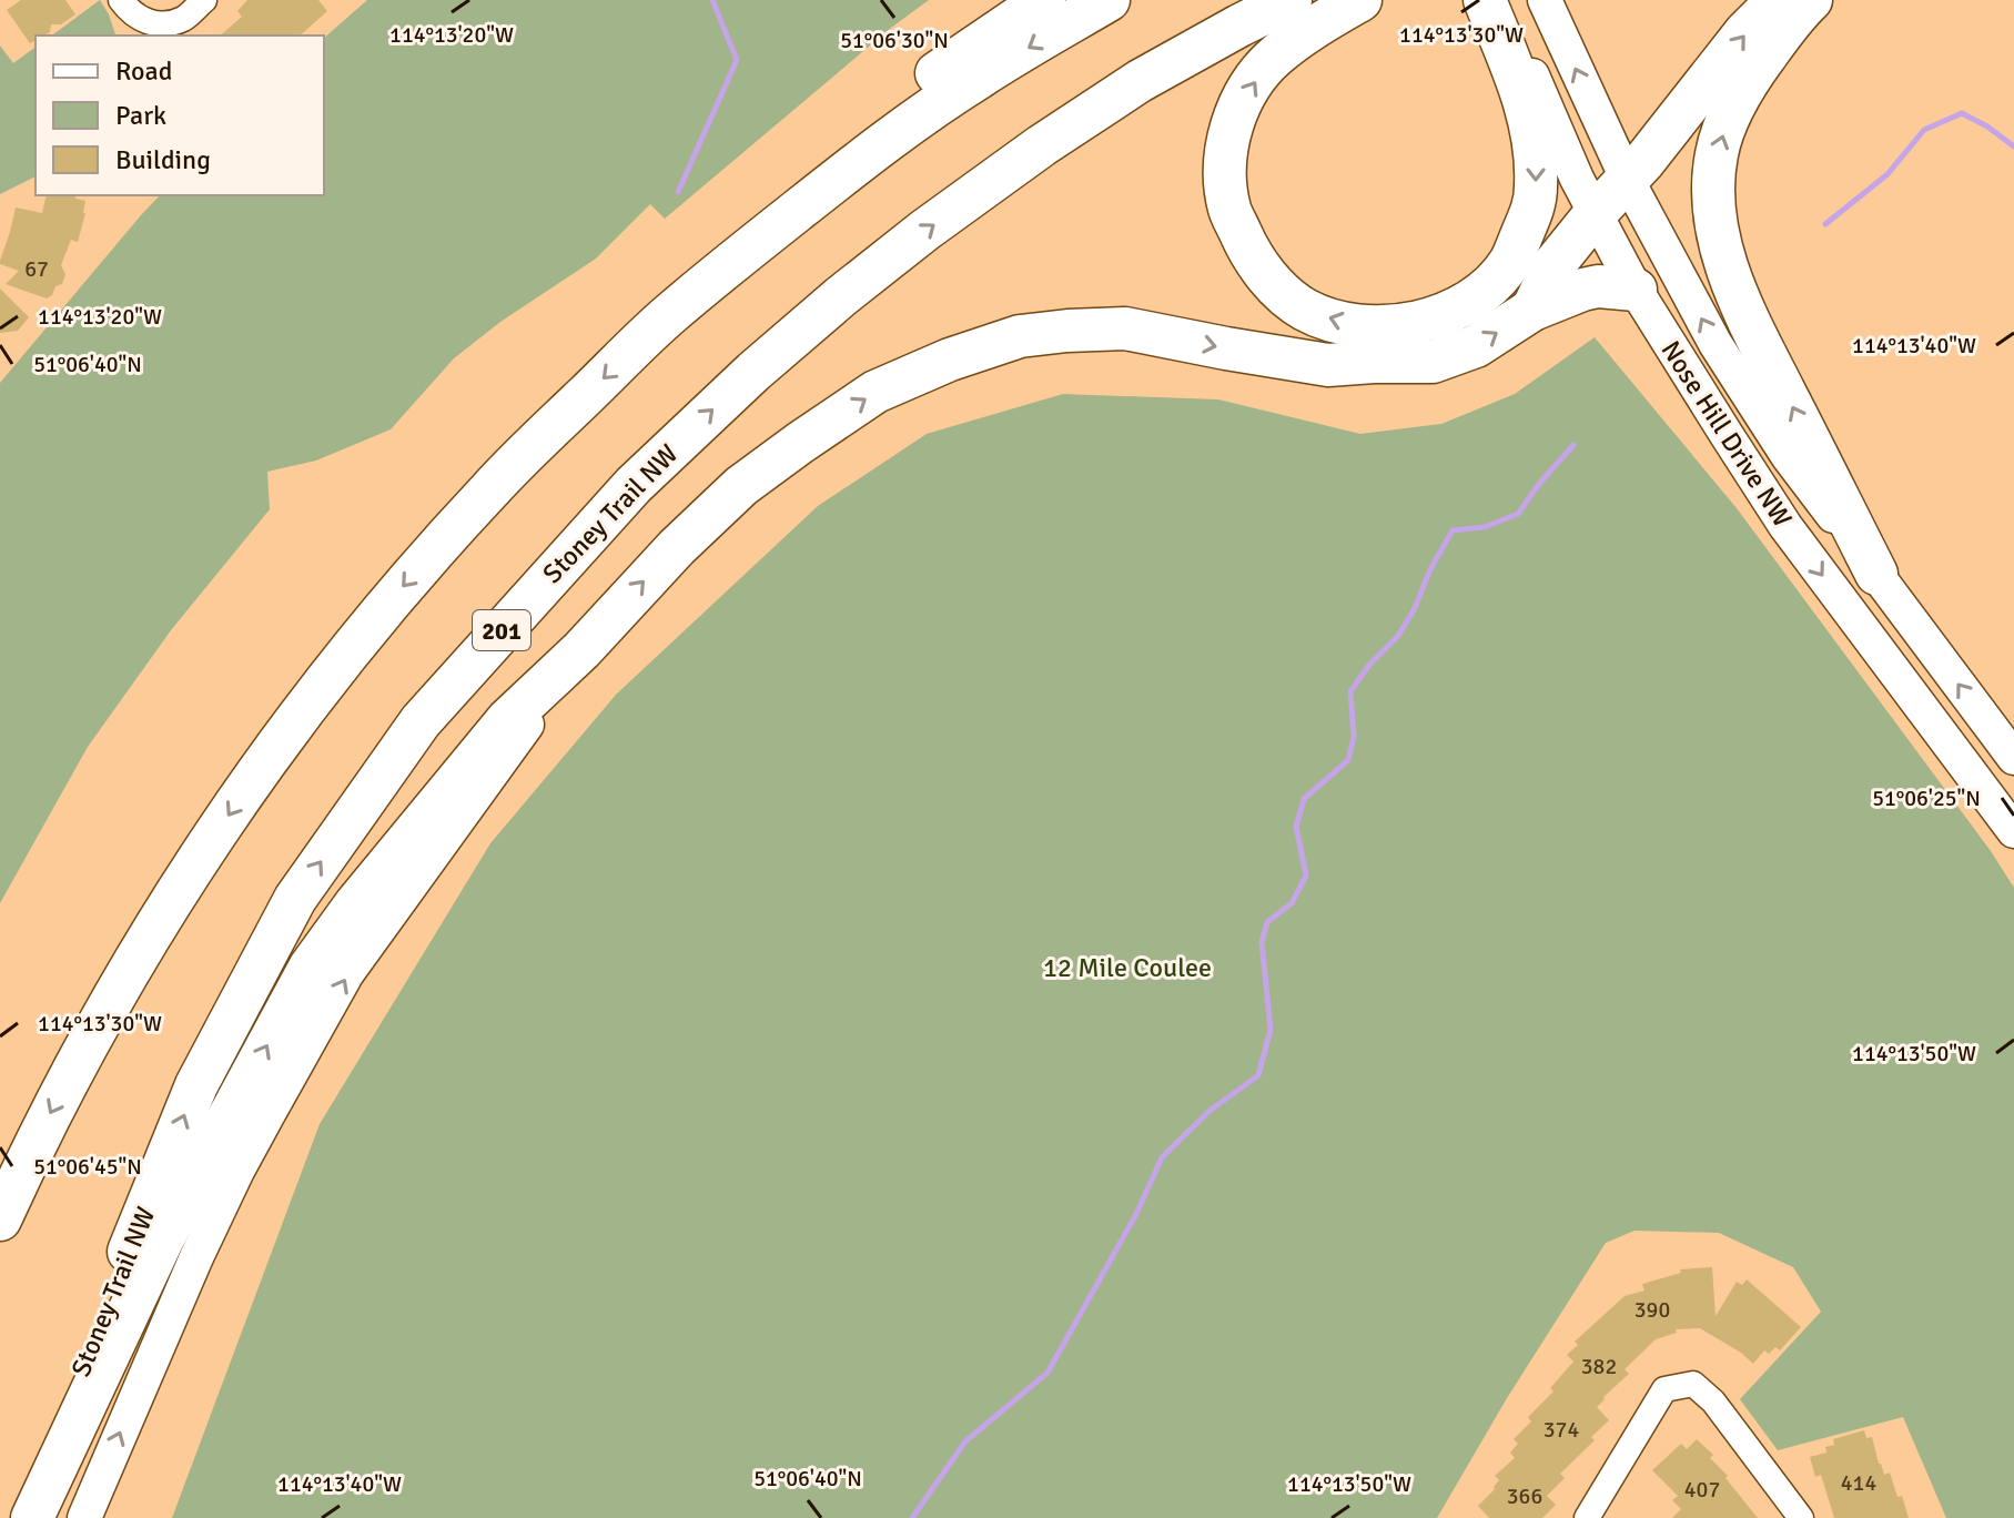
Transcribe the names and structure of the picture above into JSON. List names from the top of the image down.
{
  "streets": {
    "highway": ["Stoney Trail NW", "201"],
    "street": ["Nose Hill Drive NW"]
  },
  "parks": ["12 Mile Coulee"],
  "house_numbers": [
    "67",
    "390",
    "382",
    "374",
    "414",
    "407",
    "366"
  ],
  "legend": ["Road", "Park", "Building"],
  "coordinates": [
    "114°13'20\"W",
    "114°13'30\"W",
    "51°06'30\"N",
    "114°13'40\"W",
    "51°06'40\"N",
    "51°06'25\"N",
    "114°13'50\"W",
    "51°06'45\"N"
  ]
}
